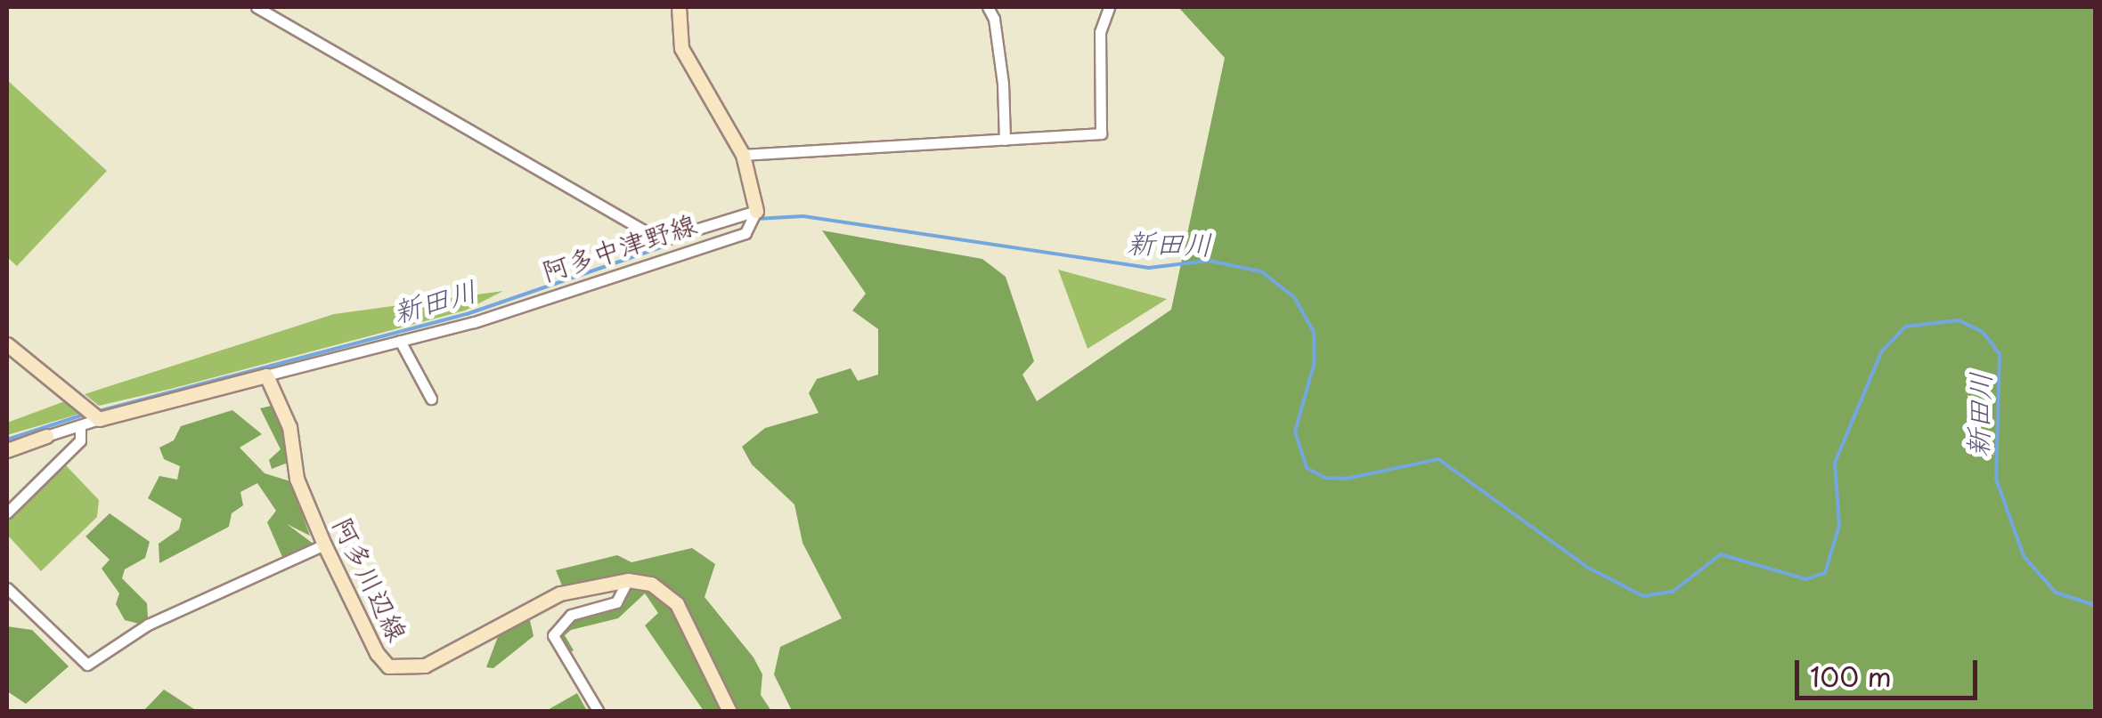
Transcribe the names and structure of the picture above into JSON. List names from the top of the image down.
{
  "streets": {
    "main road": ["阿多川辺線"],
    "street": ["阿多中津野線"]
  },
  "crossings": [
    ["阿多中津野線", "阿多川辺線"]
  ],
  "water": ["新田川"],
  "scale_bar": "100 m"
}
